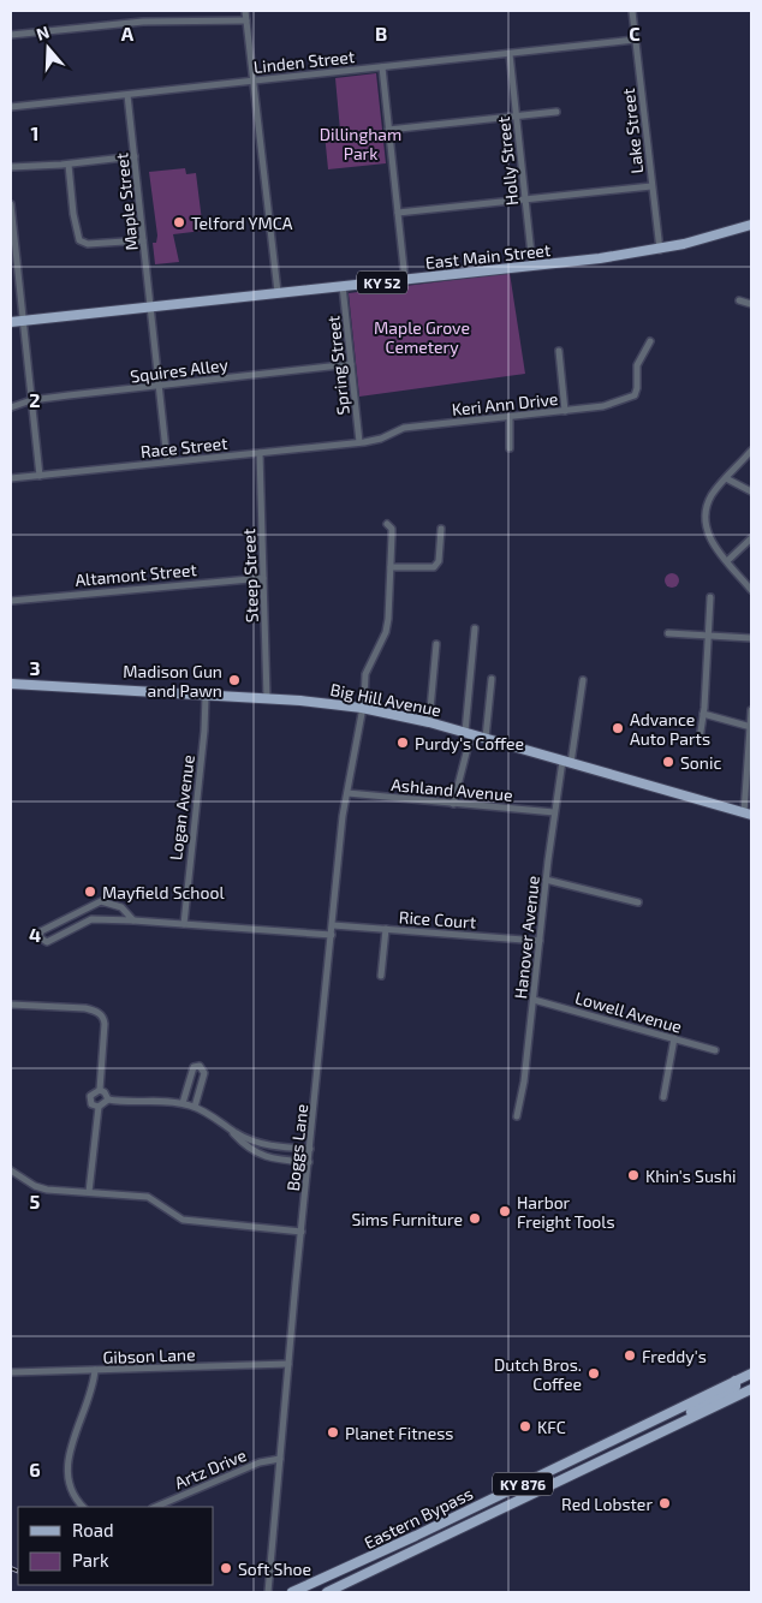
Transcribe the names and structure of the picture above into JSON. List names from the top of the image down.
{
  "streets": {
    "main road": [
      "East Main Street",
      "KY 52",
      "Big Hill Avenue",
      "KY 876",
      "Eastern Bypass"
    ],
    "street": [
      "Linden Street",
      "Lake Street",
      "Holly Street",
      "Maple Street",
      "Spring Street",
      "Squires Alley",
      "Keri Ann Drive",
      "Race Street",
      "Altamont Street",
      "Steep Street",
      "Ashland Avenue",
      "Logan Avenue",
      "Rice Court",
      "Hanover Avenue",
      "Lowell Avenue",
      "Boggs Lane",
      "Gibson Lane",
      "Artz Drive"
    ]
  },
  "crossings": [
    ["Linden Street", "Lake Street"],
    ["Linden Street", "Holly Street"],
    ["Linden Street", "Maple Street"],
    ["Lake Street", "East Main Street"],
    ["Holly Street", "East Main Street"],
    ["Maple Street", "East Main Street"],
    ["Maple Street", "Squires Alley"],
    ["Maple Street", "Race Street"],
    ["East Main Street", "Spring Street"],
    ["Spring Street", "Squires Alley"],
    ["Spring Street", "Keri Ann Drive"],
    ["Spring Street", "Race Street"],
    ["Keri Ann Drive", "Race Street"],
    ["Race Street", "Steep Street"],
    ["Altamont Street", "Steep Street"],
    ["Steep Street", "Big Hill Avenue"],
    ["Big Hill Avenue", "Logan Avenue"],
    ["Big Hill Avenue", "Hanover Avenue"],
    ["Big Hill Avenue", "Boggs Lane"],
    ["Ashland Avenue", "Hanover Avenue"],
    ["Ashland Avenue", "Boggs Lane"],
    ["Rice Court", "Hanover Avenue"],
    ["Rice Court", "Boggs Lane"],
    ["Hanover Avenue", "Lowell Avenue"],
    ["Boggs Lane", "Gibson Lane"],
    ["Boggs Lane", "Artz Drive"]
  ],
  "parks": ["Dillingham Park", "Maple Grove Cemetery"],
  "places": [
    "Telford YMCA",
    "Madison Gun and Pawn",
    "Advance Auto Parts",
    "Purdy's Coffee",
    "Sonic",
    "Mayfield School",
    "Khin's Sushi",
    "Harbor Freight Tools",
    "Sims Furniture",
    "Freddy's",
    "Dutch Bros. Coffee",
    "KFC",
    "Planet Fitness",
    "Red Lobster",
    "Soft Shoe"
  ],
  "legend": ["Road", "Park"],
  "north": "top",
  "grid": {
    "columns": ["A", "B", "C"],
    "rows": [
      "1",
      "2",
      "3",
      "4",
      "5",
      "6"
    ]
  }
}
